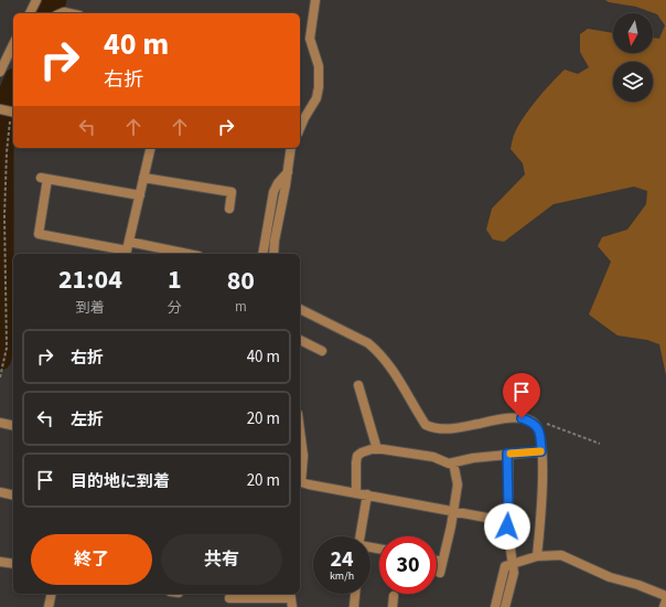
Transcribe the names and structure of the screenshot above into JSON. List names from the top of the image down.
{
  "north": "bottom",
  "page": {
    "turn": ["40 m", "右折"],
    "eta": [
      "21:04",
      "到着",
      "1",
      "分",
      "80",
      "m"
    ],
    "list": [
      {
        "name": "右折",
        "value": "40 m"
      },
      {
        "name": "左折",
        "value": "20 m"
      },
      {
        "name": "目的地に到着",
        "value": "20 m"
      }
    ],
    "buttons": ["終了", "共有"],
    "speed": "24 km/h",
    "limit": "30"
  }
}
